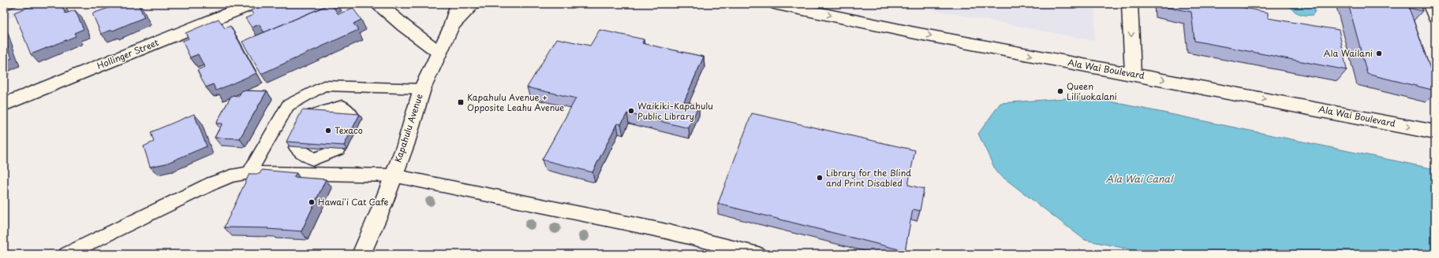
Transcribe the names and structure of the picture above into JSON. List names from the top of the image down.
{
  "streets": {
    "main road": ["Hollinger Street", "Ala Wai Boulevard", "Kapahulu Avenue"]
  },
  "one_way": ["Ala Wai Boulevard"],
  "water": ["Ala Wai Canal"],
  "places": {
    "other": [
      "Ala Wailani",
      "Queen Lili'uokalani",
      "Waikiki-Kapahulu Public Library",
      "Texaco",
      "Library for the Blind and Print Disabled",
      "Hawai'i Cat Cafe"
    ],
    "transit": ["Kapahulu Avenue + Opposite Leahu Avenue"]
  }
}
